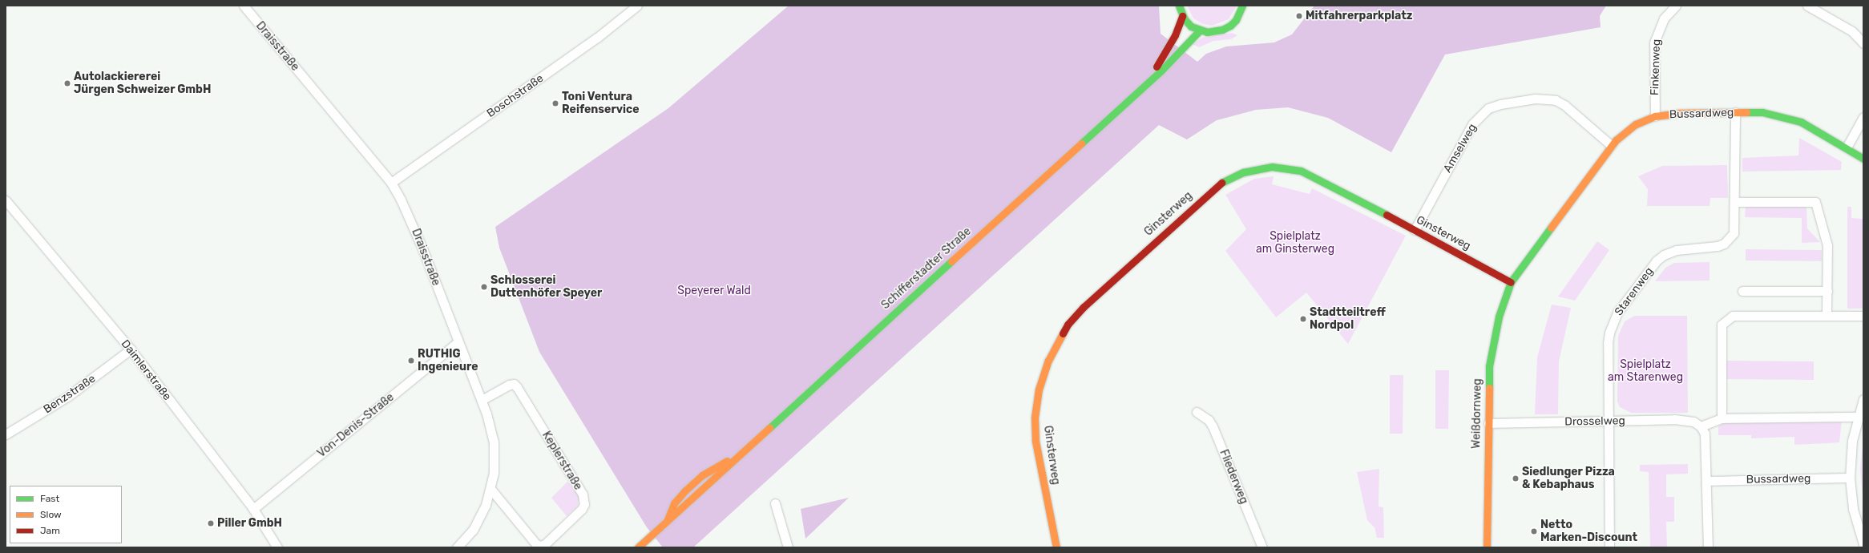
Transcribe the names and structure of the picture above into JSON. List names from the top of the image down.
{
  "streets": {
    "street": [
      "Draisstraße",
      "Finkenweg",
      "Boschstraße",
      "Bussardweg",
      "Amselweg",
      "Ginsterweg",
      "Schifferstadter Straße",
      "Starenweg",
      "Daimlerstraße",
      "Benzstraße",
      "Weißdornweg",
      "Drosselweg",
      "Von-Denis-Straße",
      "Keplerstraße",
      "Fliederweg"
    ]
  },
  "crossings": [
    ["Draisstraße", "Boschstraße"],
    ["Draisstraße", "Von-Denis-Straße"],
    ["Draisstraße", "Keplerstraße"],
    ["Finkenweg", "Bussardweg"],
    ["Bussardweg", "Amselweg"],
    ["Bussardweg", "Ginsterweg"],
    ["Bussardweg", "Starenweg"],
    ["Bussardweg", "Weißdornweg"],
    ["Amselweg", "Ginsterweg"],
    ["Ginsterweg", "Weißdornweg"],
    ["Starenweg", "Drosselweg"],
    ["Daimlerstraße", "Benzstraße"],
    ["Daimlerstraße", "Von-Denis-Straße"],
    ["Weißdornweg", "Drosselweg"]
  ],
  "parks": ["Spielplatz am Ginsterweg", "Speyerer Wald", "Spielplatz am Starenweg"],
  "places": [
    "Mitfahrerparkplatz",
    "Autolackiererei Jürgen Schweizer GmbH",
    "Toni Ventura Reifenservice",
    "Schlosserei Duttenhöfer Speyer",
    "Stadtteiltreff Nordpol",
    "RUTHIG Ingenieure",
    "Siedlunger Pizza & Kebaphaus",
    "Piller GmbH",
    "Netto Marken-Discount"
  ],
  "legend": ["Fast", "Slow", "Jam"]
}
